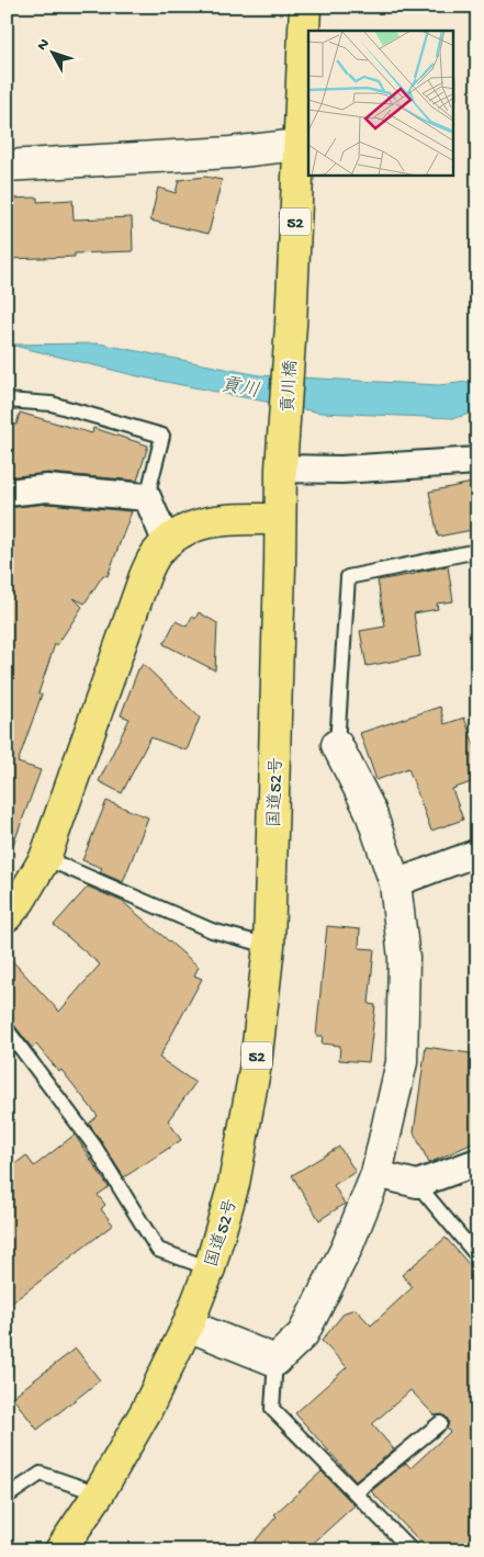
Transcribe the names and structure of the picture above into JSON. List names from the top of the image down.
{
  "streets": {
    "highway": ["52", "貢川橋", "国道52号"]
  },
  "crossings": [
    ["52", "貢川橋"],
    ["52", "国道52号"]
  ],
  "water": ["貢川"],
  "north": "top left"
}
